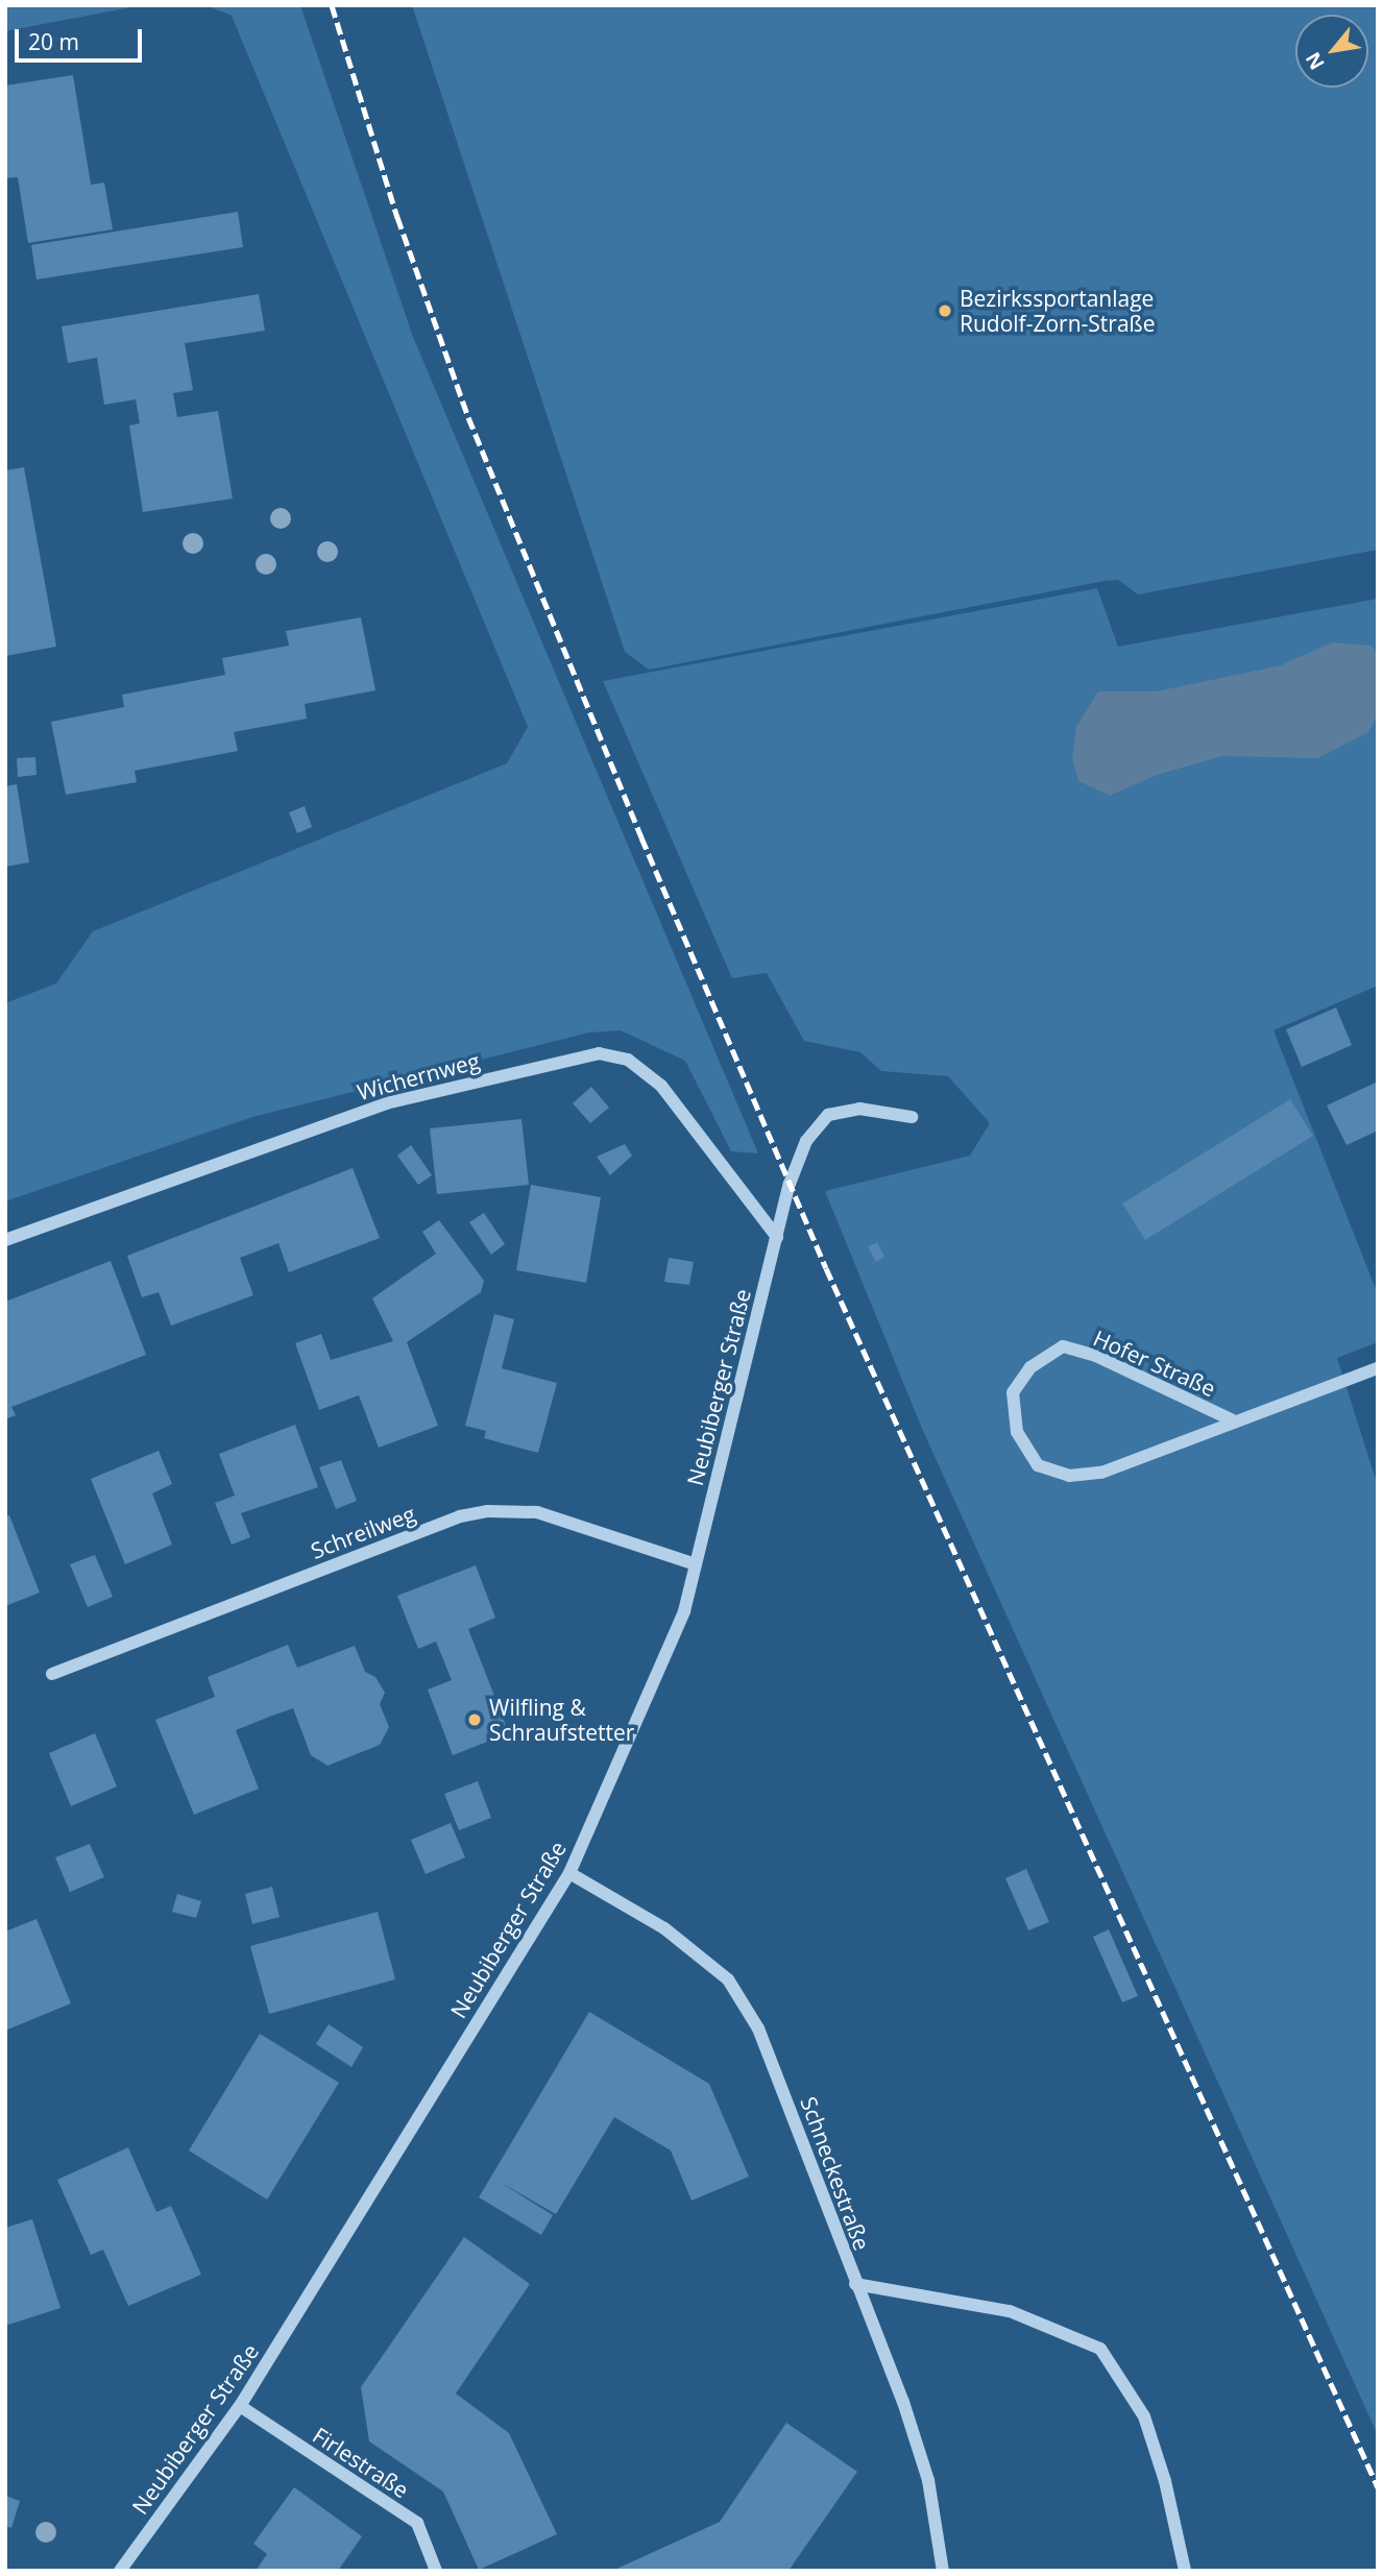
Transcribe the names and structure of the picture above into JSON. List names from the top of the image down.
{
  "streets": {
    "street": [
      "Wichernweg",
      "Hofer Straße",
      "Neubiberger Straße",
      "Schreilweg",
      "Schneckestraße",
      "Firlestraße"
    ]
  },
  "crossings": [
    ["Wichernweg", "Neubiberger Straße"],
    ["Neubiberger Straße", "Schreilweg"],
    ["Neubiberger Straße", "Schneckestraße"],
    ["Neubiberger Straße", "Firlestraße"]
  ],
  "places": ["Bezirkssportanlage Rudolf-Zorn-Straße", "Wilfling & Schraufstetter"],
  "scale_bar": "20 m",
  "north": "bottom left"
}
